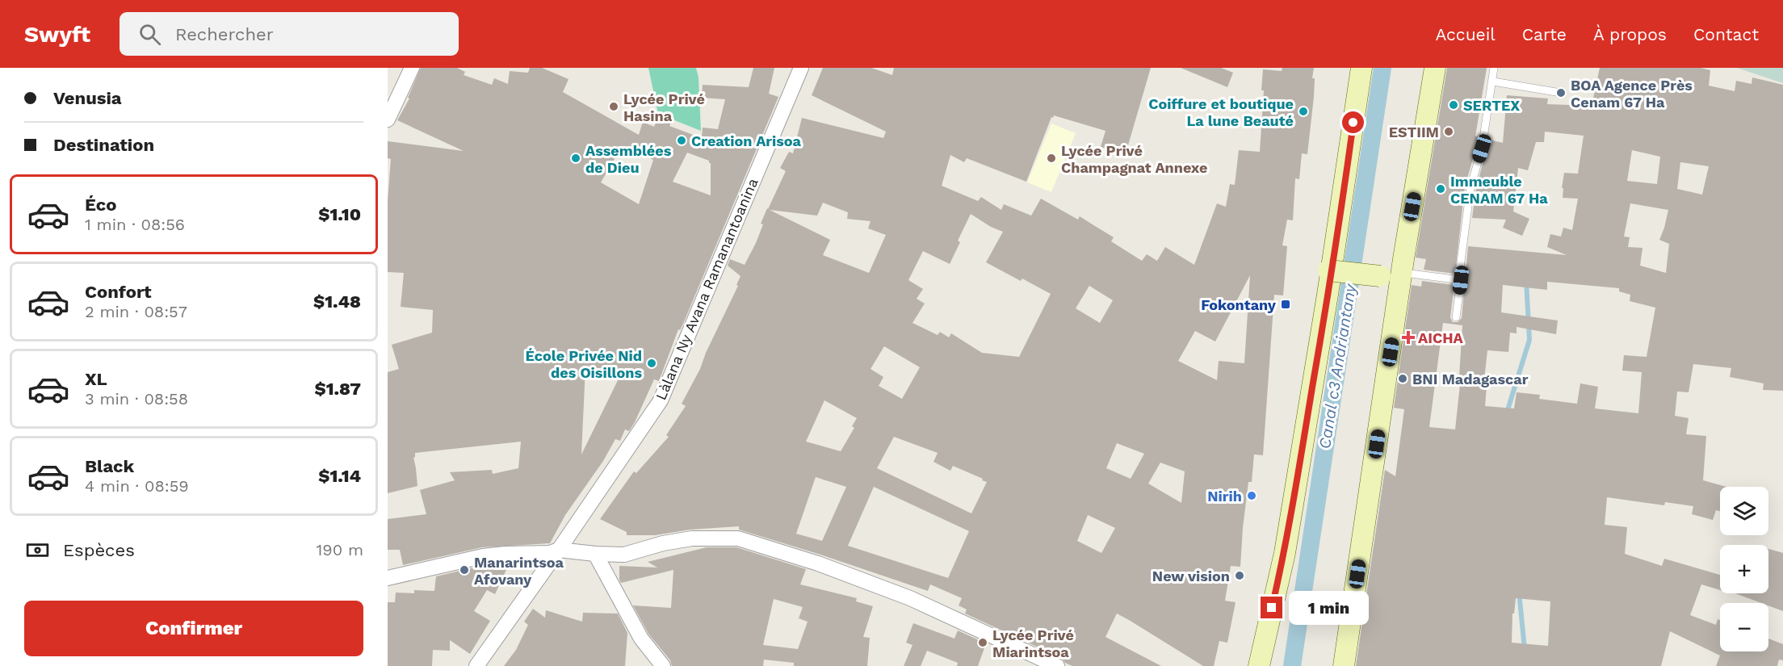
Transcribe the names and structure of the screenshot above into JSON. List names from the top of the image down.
{
  "streets": {
    "street": ["Làlana Ny Avana Ramanantoanina"]
  },
  "water": ["Canal c3 Andriantany"],
  "places": {
    "other": [
      "BOA Agence Près Cenam 67 Ha",
      "SERTEX",
      "Lycée Privé Hasina",
      "Coiffure et boutique La lune Beauté",
      "ESTIIM",
      "Creation Arisoa",
      "Assemblées de Dieu",
      "Lycée Privé Champagnat Annexe",
      "Immeuble CENAM 67 Ha",
      "École Privée Nid des Oisillons",
      "BNI Madagascar",
      "Nirih",
      "Manarintsoa Afovany",
      "New vision",
      "Lycée Privé Miarintsoa"
    ],
    "transit": ["Fokontany"],
    "health": ["AICHA"]
  },
  "page": {
    "header": "Swyft",
    "search": "Rechercher",
    "nav": [
      "Accueil",
      "Carte",
      "À propos",
      "Contact"
    ],
    "banner": ["Venusia", "Destination"],
    "list": [
      {
        "name": "Éco",
        "note": "1 min · 08:56",
        "value": "$1.10"
      },
      {
        "name": "Confort",
        "note": "2 min · 08:57",
        "value": "$1.48"
      },
      {
        "name": "XL",
        "note": "3 min · 08:58",
        "value": "$1.87"
      },
      {
        "name": "Black",
        "note": "4 min · 08:59",
        "value": "$1.14"
      }
    ],
    "map_buttons": ["+", "−"],
    "pay": ["Espèces", "190 m"],
    "buttons": "Confirmer",
    "bubble": "1 min"
  }
}
